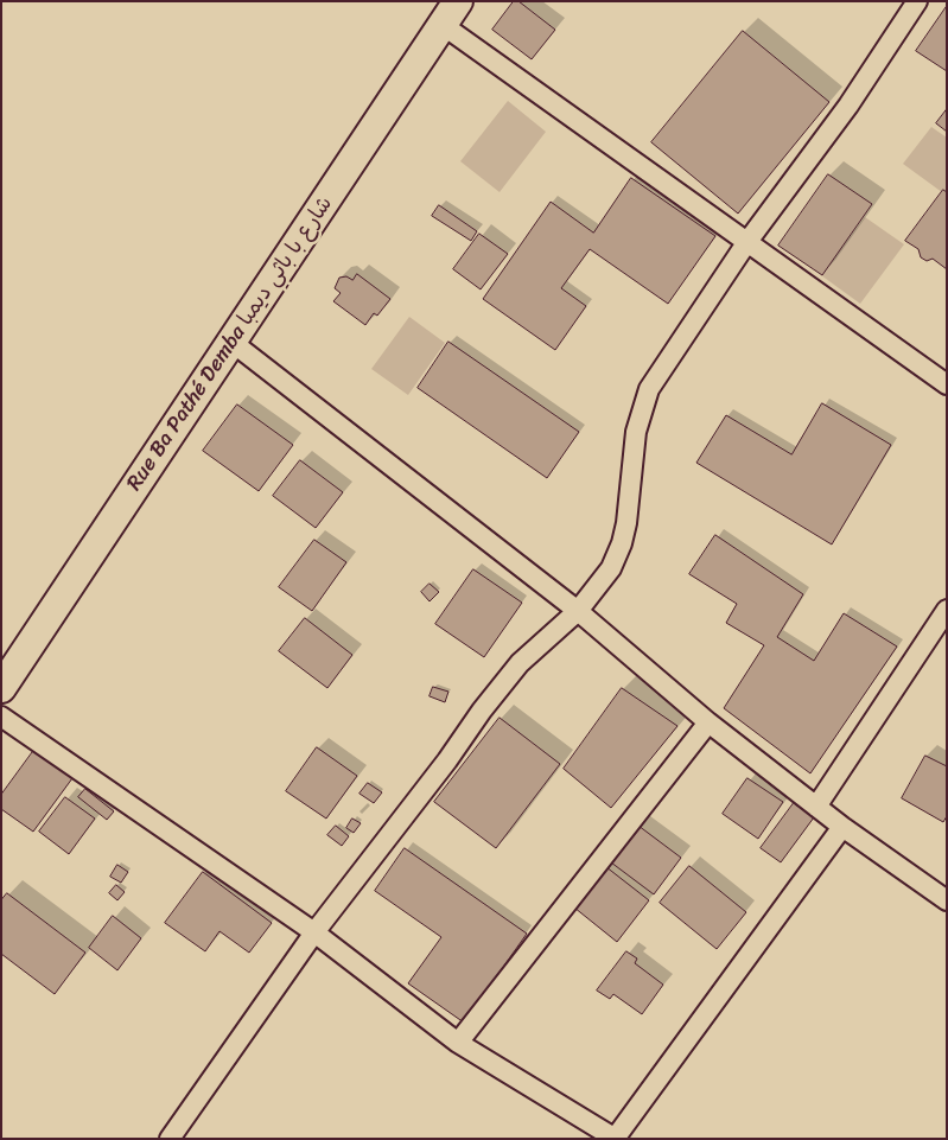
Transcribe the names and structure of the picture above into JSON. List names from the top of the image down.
{
  "streets": {
    "street": ["Rue Ba Pathé Demba شارع با باثي ديمبا"]
  }
}
